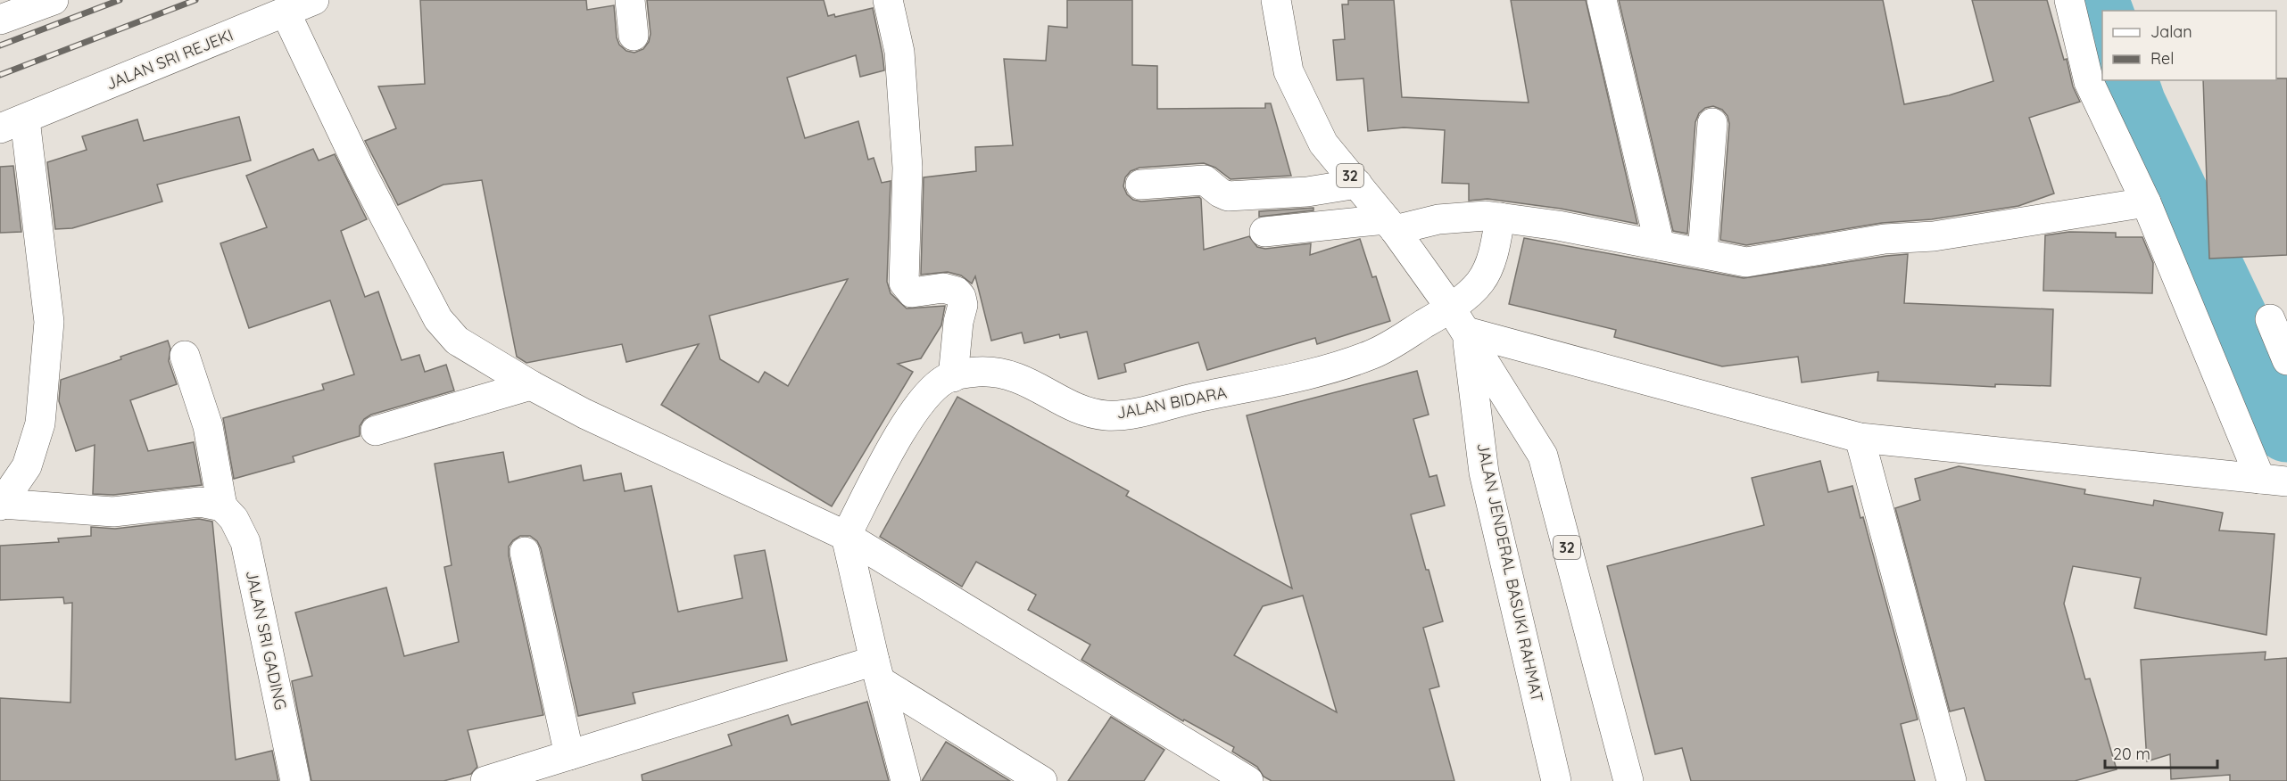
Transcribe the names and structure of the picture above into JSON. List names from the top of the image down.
{
  "streets": {
    "main road": [
      "JALAN SRI REJEKI",
      "32",
      "JALAN BIDARA",
      "JALAN JENDERAL BASUKI RAHMAT",
      "JALAN SRI GADING"
    ]
  },
  "crossings": [
    ["JALAN BIDARA", "JALAN JENDERAL BASUKI RAHMAT"]
  ],
  "legend": ["Jalan", "Rel"],
  "scale_bar": "20 m"
}
